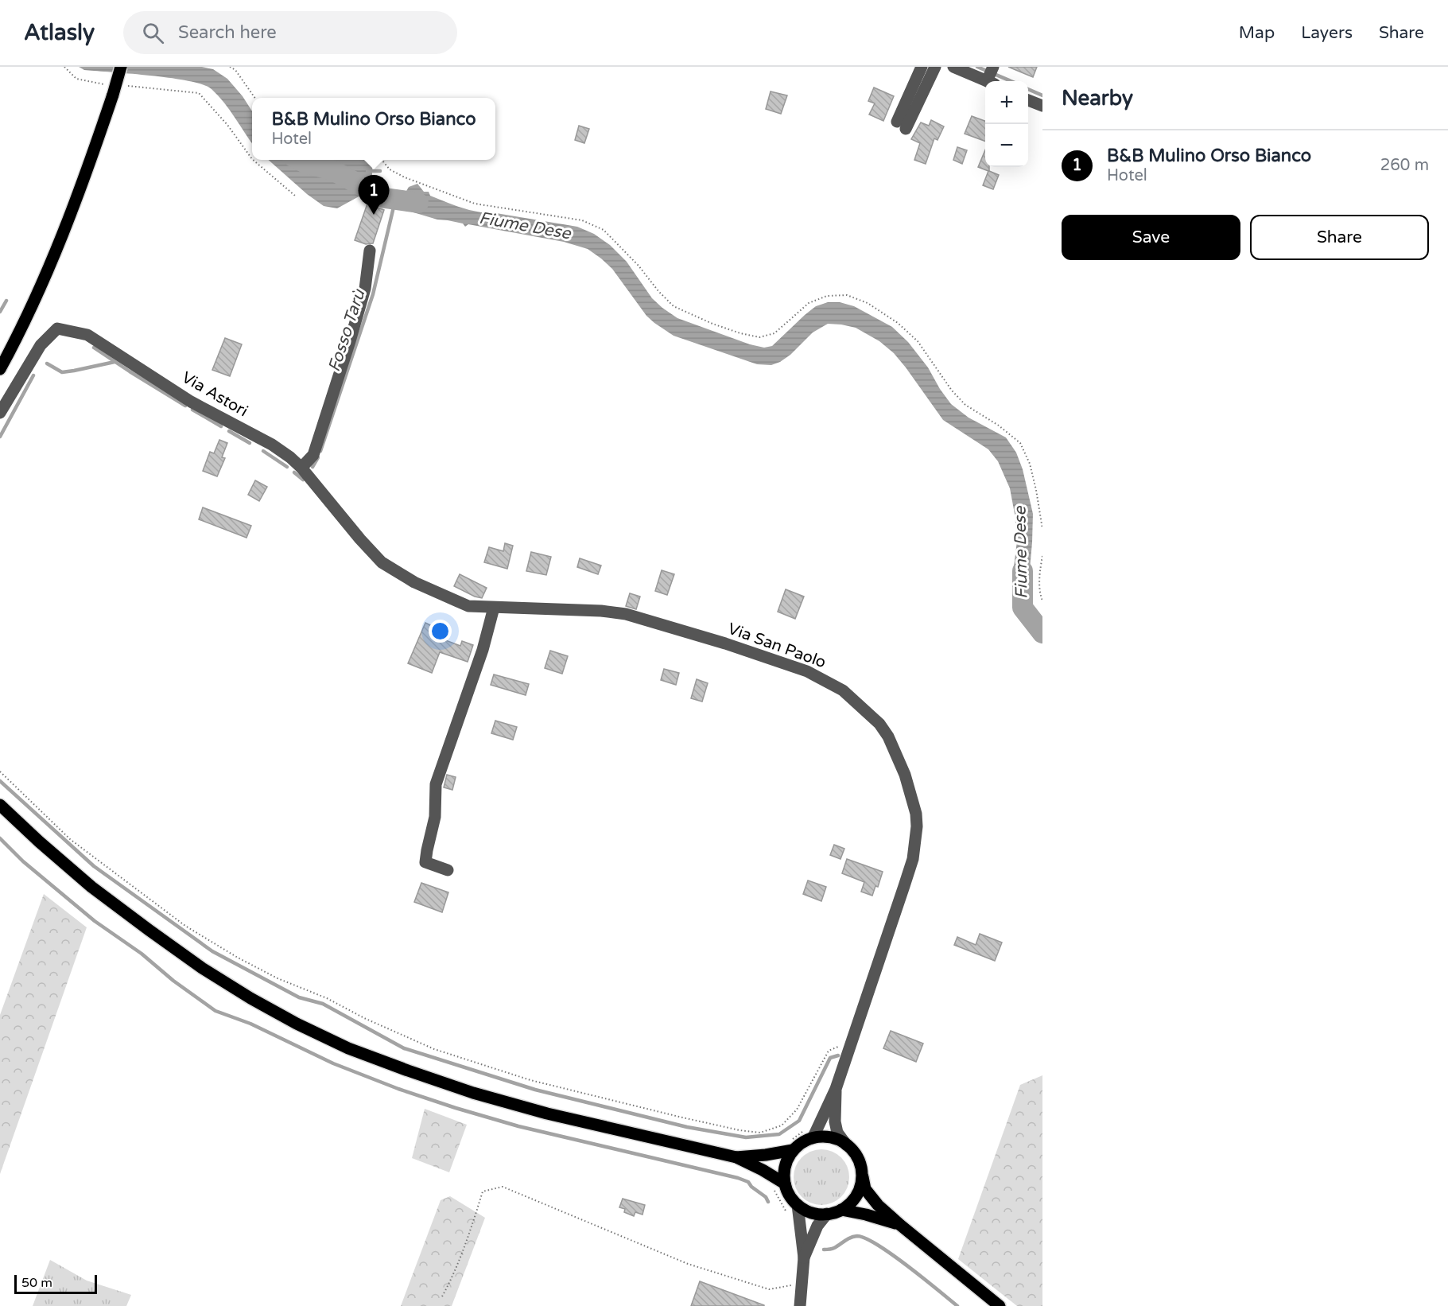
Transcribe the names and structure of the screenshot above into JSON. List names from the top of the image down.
{
  "streets": {
    "street": ["Via Astori", "Via San Paolo"]
  },
  "crossings": [
    ["Via Astori", "Via San Paolo"]
  ],
  "water": ["Fiume Dese", "Fosso Tarù"],
  "scale_bar": "50 m",
  "page": {
    "header": "Atlasly",
    "search": "Search here",
    "nav": ["Map", "Layers", "Share"],
    "heading": "Nearby",
    "map_buttons": ["+", "−"],
    "popup": ["B&B Mulino Orso Bianco", "Hotel"],
    "list": [
      {
        "mark": "1",
        "name": "B&B Mulino Orso Bianco",
        "note": "Hotel",
        "value": "260 m"
      }
    ],
    "pins": "1",
    "buttons": ["Save", "Share"],
    "scale": "50 m"
  }
}
